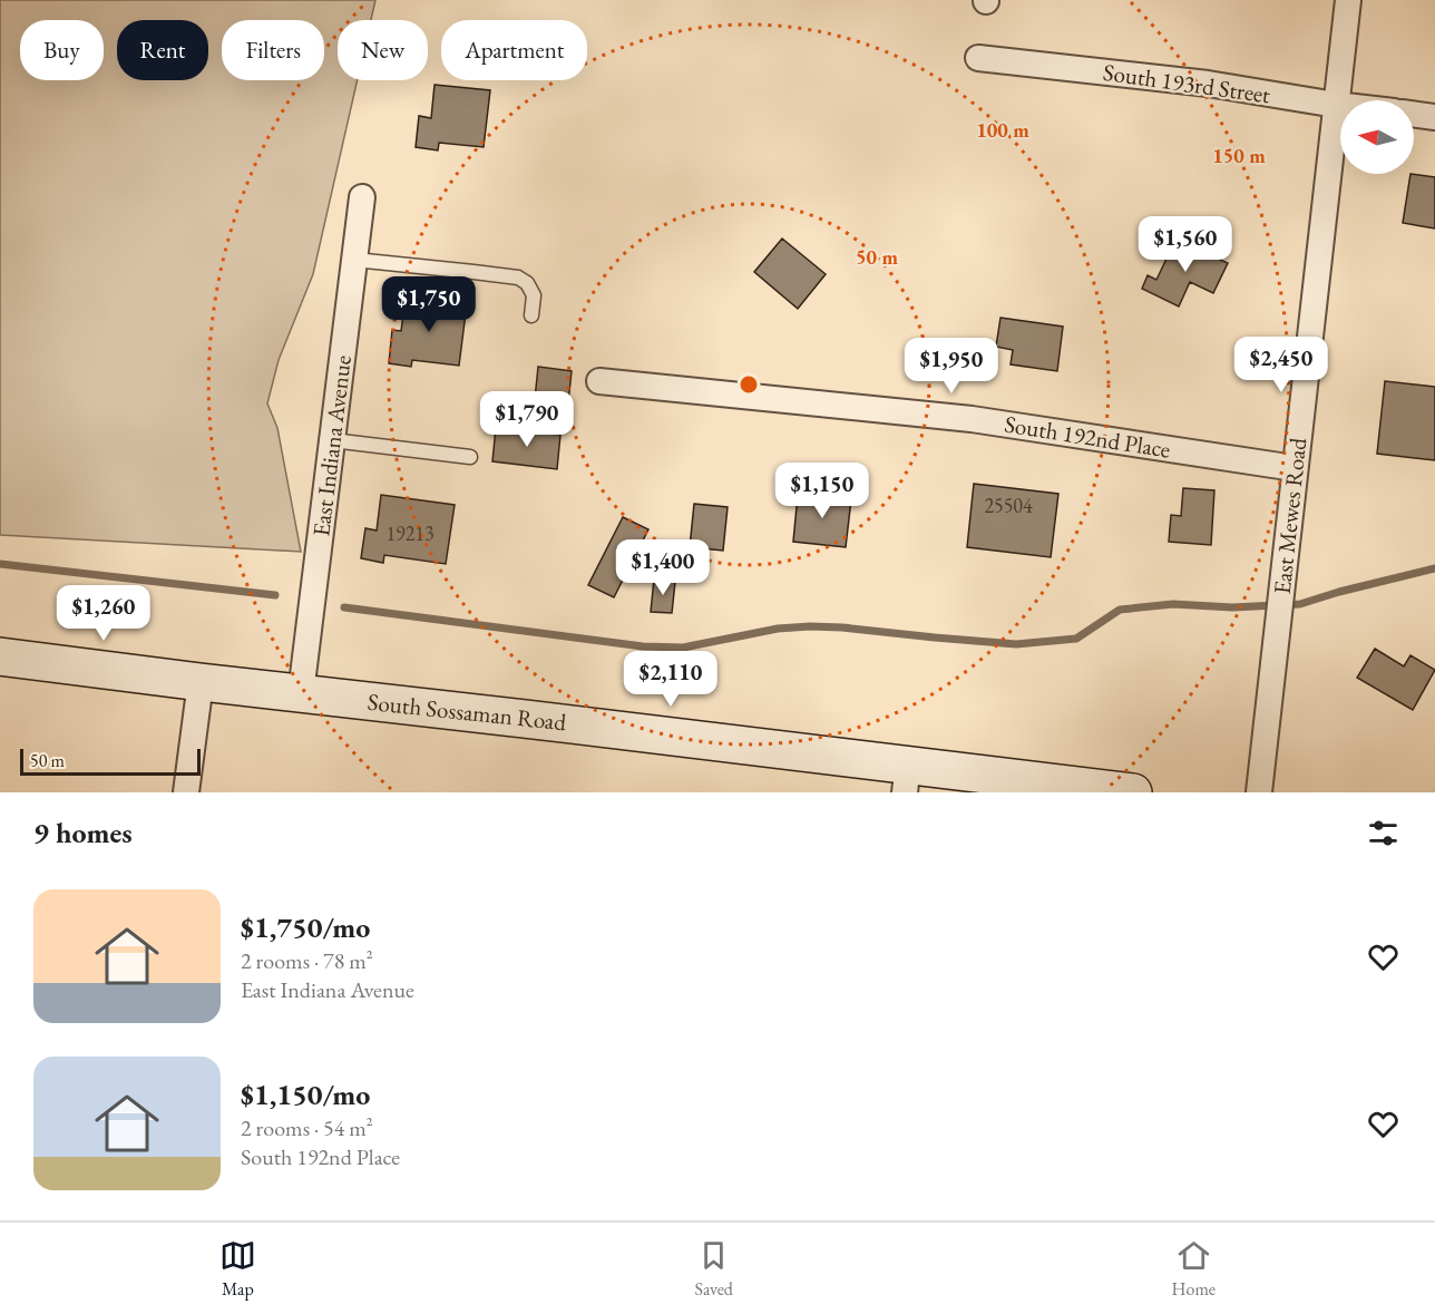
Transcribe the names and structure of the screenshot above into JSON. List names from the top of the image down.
{
  "streets": {
    "main road": ["South Sossaman Road"],
    "street": [
      "South 193rd Street",
      "South 192nd Place",
      "East Indiana Avenue",
      "East Mewes Road"
    ]
  },
  "crossings": [
    ["South 193rd Street", "East Mewes Road"],
    ["South 192nd Place", "East Mewes Road"],
    ["East Indiana Avenue", "South Sossaman Road"]
  ],
  "house_numbers": ["25504", "19213"],
  "scale_bar": "50 m",
  "north": "left",
  "page": {
    "chip": [
      "Buy",
      "Rent",
      "Filters",
      "New",
      "Apartment"
    ],
    "price": [
      "$1,560",
      "$1,750",
      "$2,450",
      "$1,950",
      "$1,790",
      "$1,150",
      "$1,400",
      "$1,260",
      "$2,110"
    ],
    "scale": "50 m",
    "heading": "9 homes",
    "list": [
      {
        "name": "$1,750/mo",
        "note": "2 rooms · 78 m² · East Indiana Avenue"
      },
      {
        "name": "$1,150/mo",
        "note": "2 rooms · 54 m² · South 192nd Place"
      }
    ],
    "tabs": ["Map", "Saved", "Home"]
  },
  "rings": ["100 m", "150 m", "50 m"]
}
